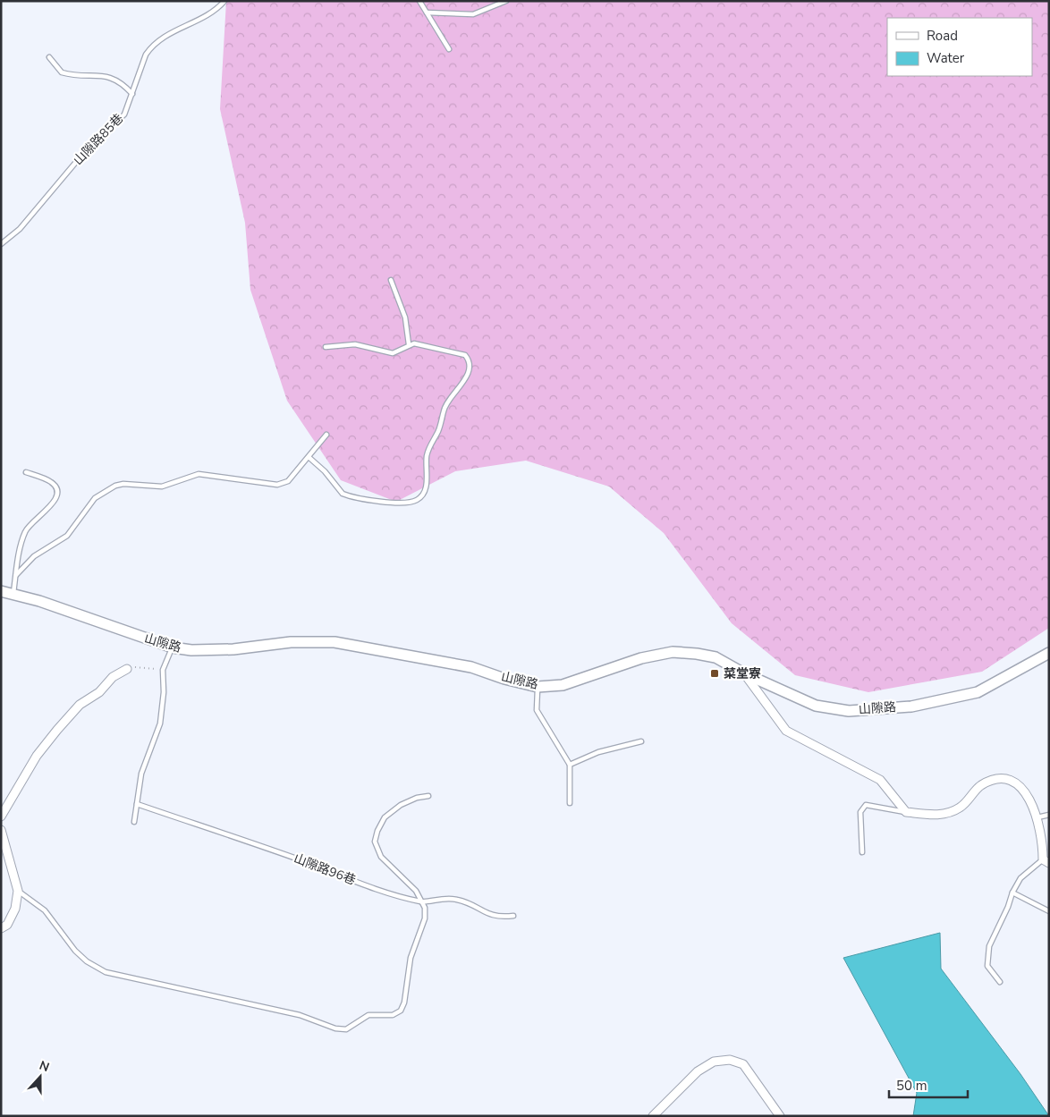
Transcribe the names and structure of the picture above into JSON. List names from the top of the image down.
{
  "streets": {
    "street": ["山隙路"],
    "lane": ["山隙路85巷", "山隙路96巷"]
  },
  "places": {
    "transit": ["菜堂寮"]
  },
  "legend": ["Road", "Water"],
  "scale_bar": "50 m",
  "north": "top"
}
